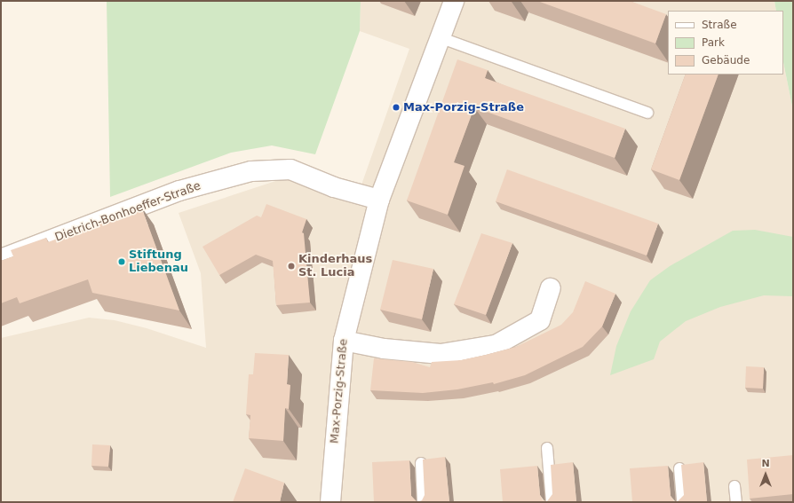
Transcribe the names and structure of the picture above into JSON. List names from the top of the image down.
{
  "streets": {
    "street": ["Dietrich-Bonhoeffer-Straße", "Max-Porzig-Straße"]
  },
  "crossings": [
    ["Dietrich-Bonhoeffer-Straße", "Max-Porzig-Straße"]
  ],
  "places": ["Max-Porzig-Straße", "Stiftung Liebenau", "Kinderhaus St. Lucia"],
  "legend": ["Straße", "Park", "Gebäude"],
  "north": "top"
}
